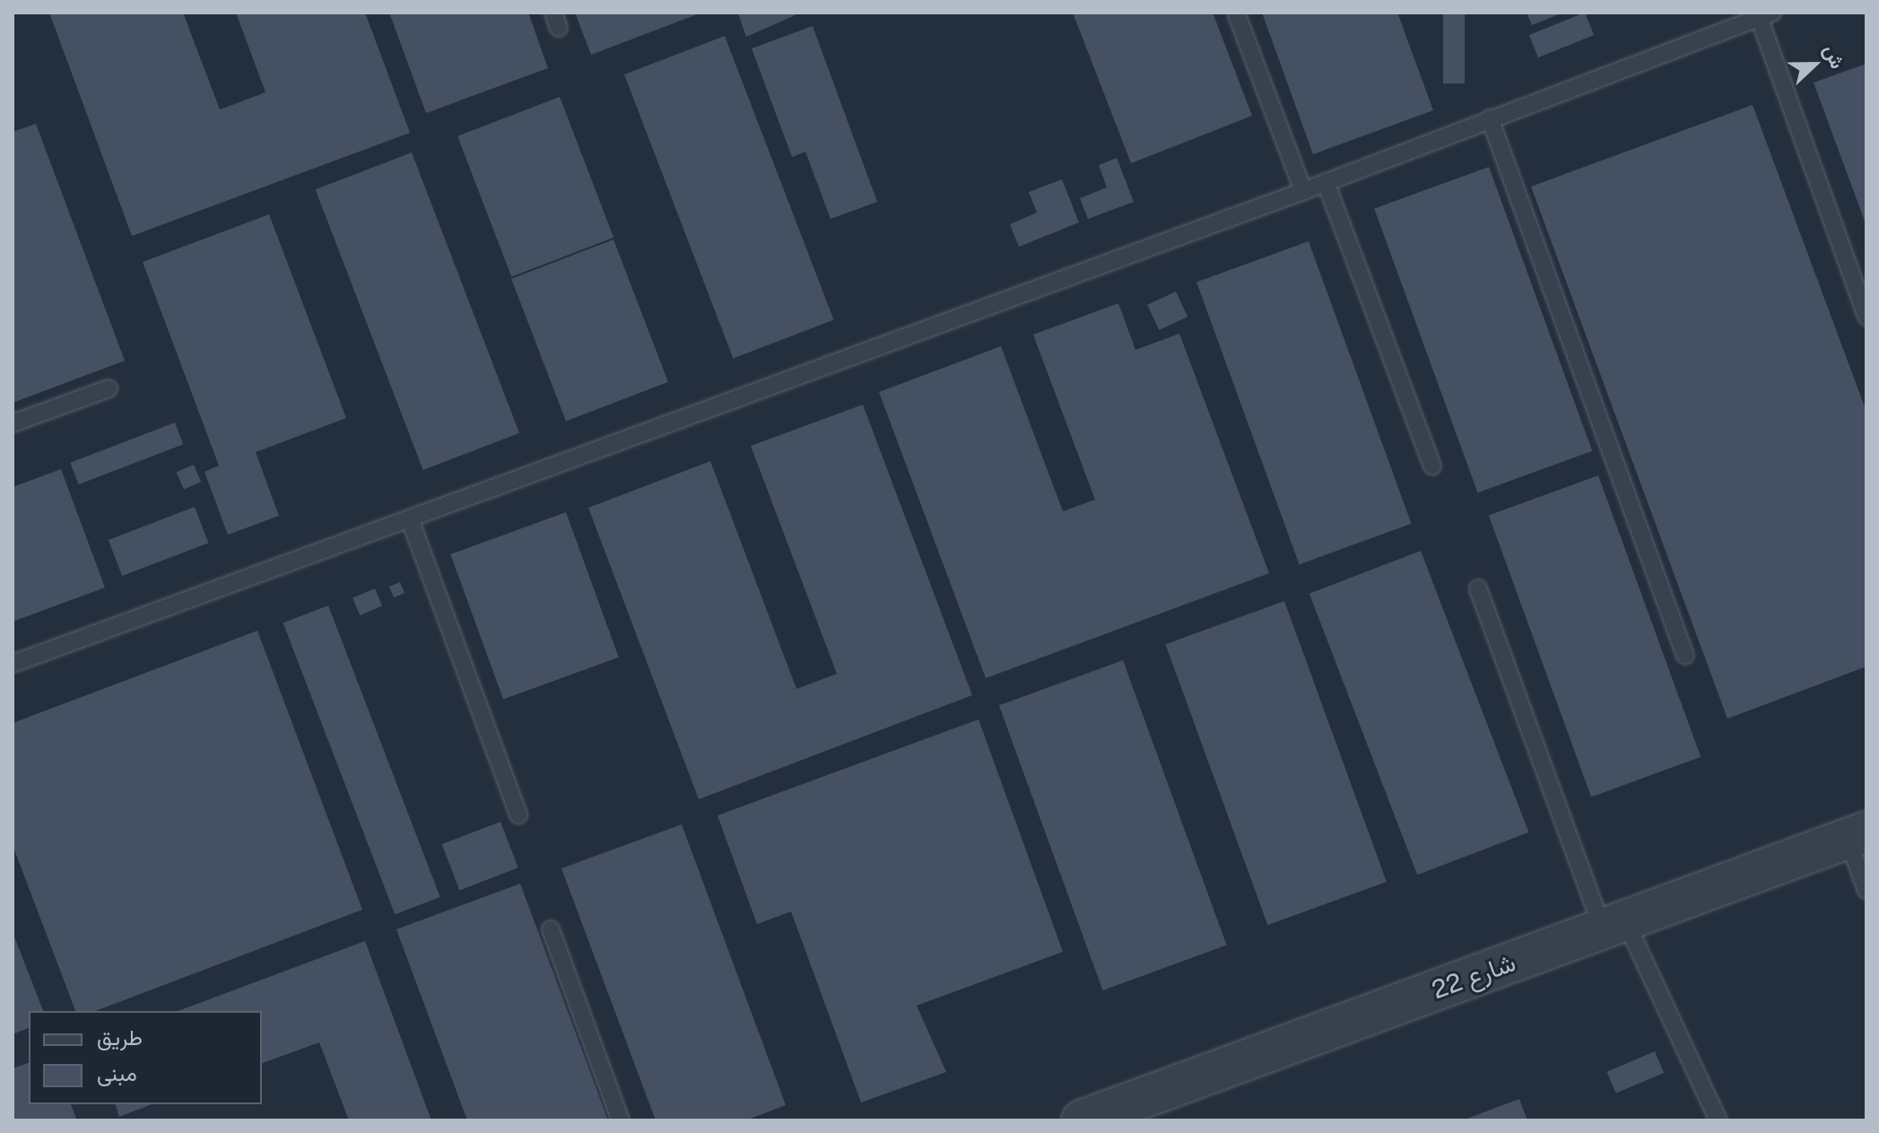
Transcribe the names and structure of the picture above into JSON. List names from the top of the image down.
{
  "streets": {
    "street": ["شارع 22"]
  },
  "legend": ["طريق", "مبنى"],
  "north": "right"
}
